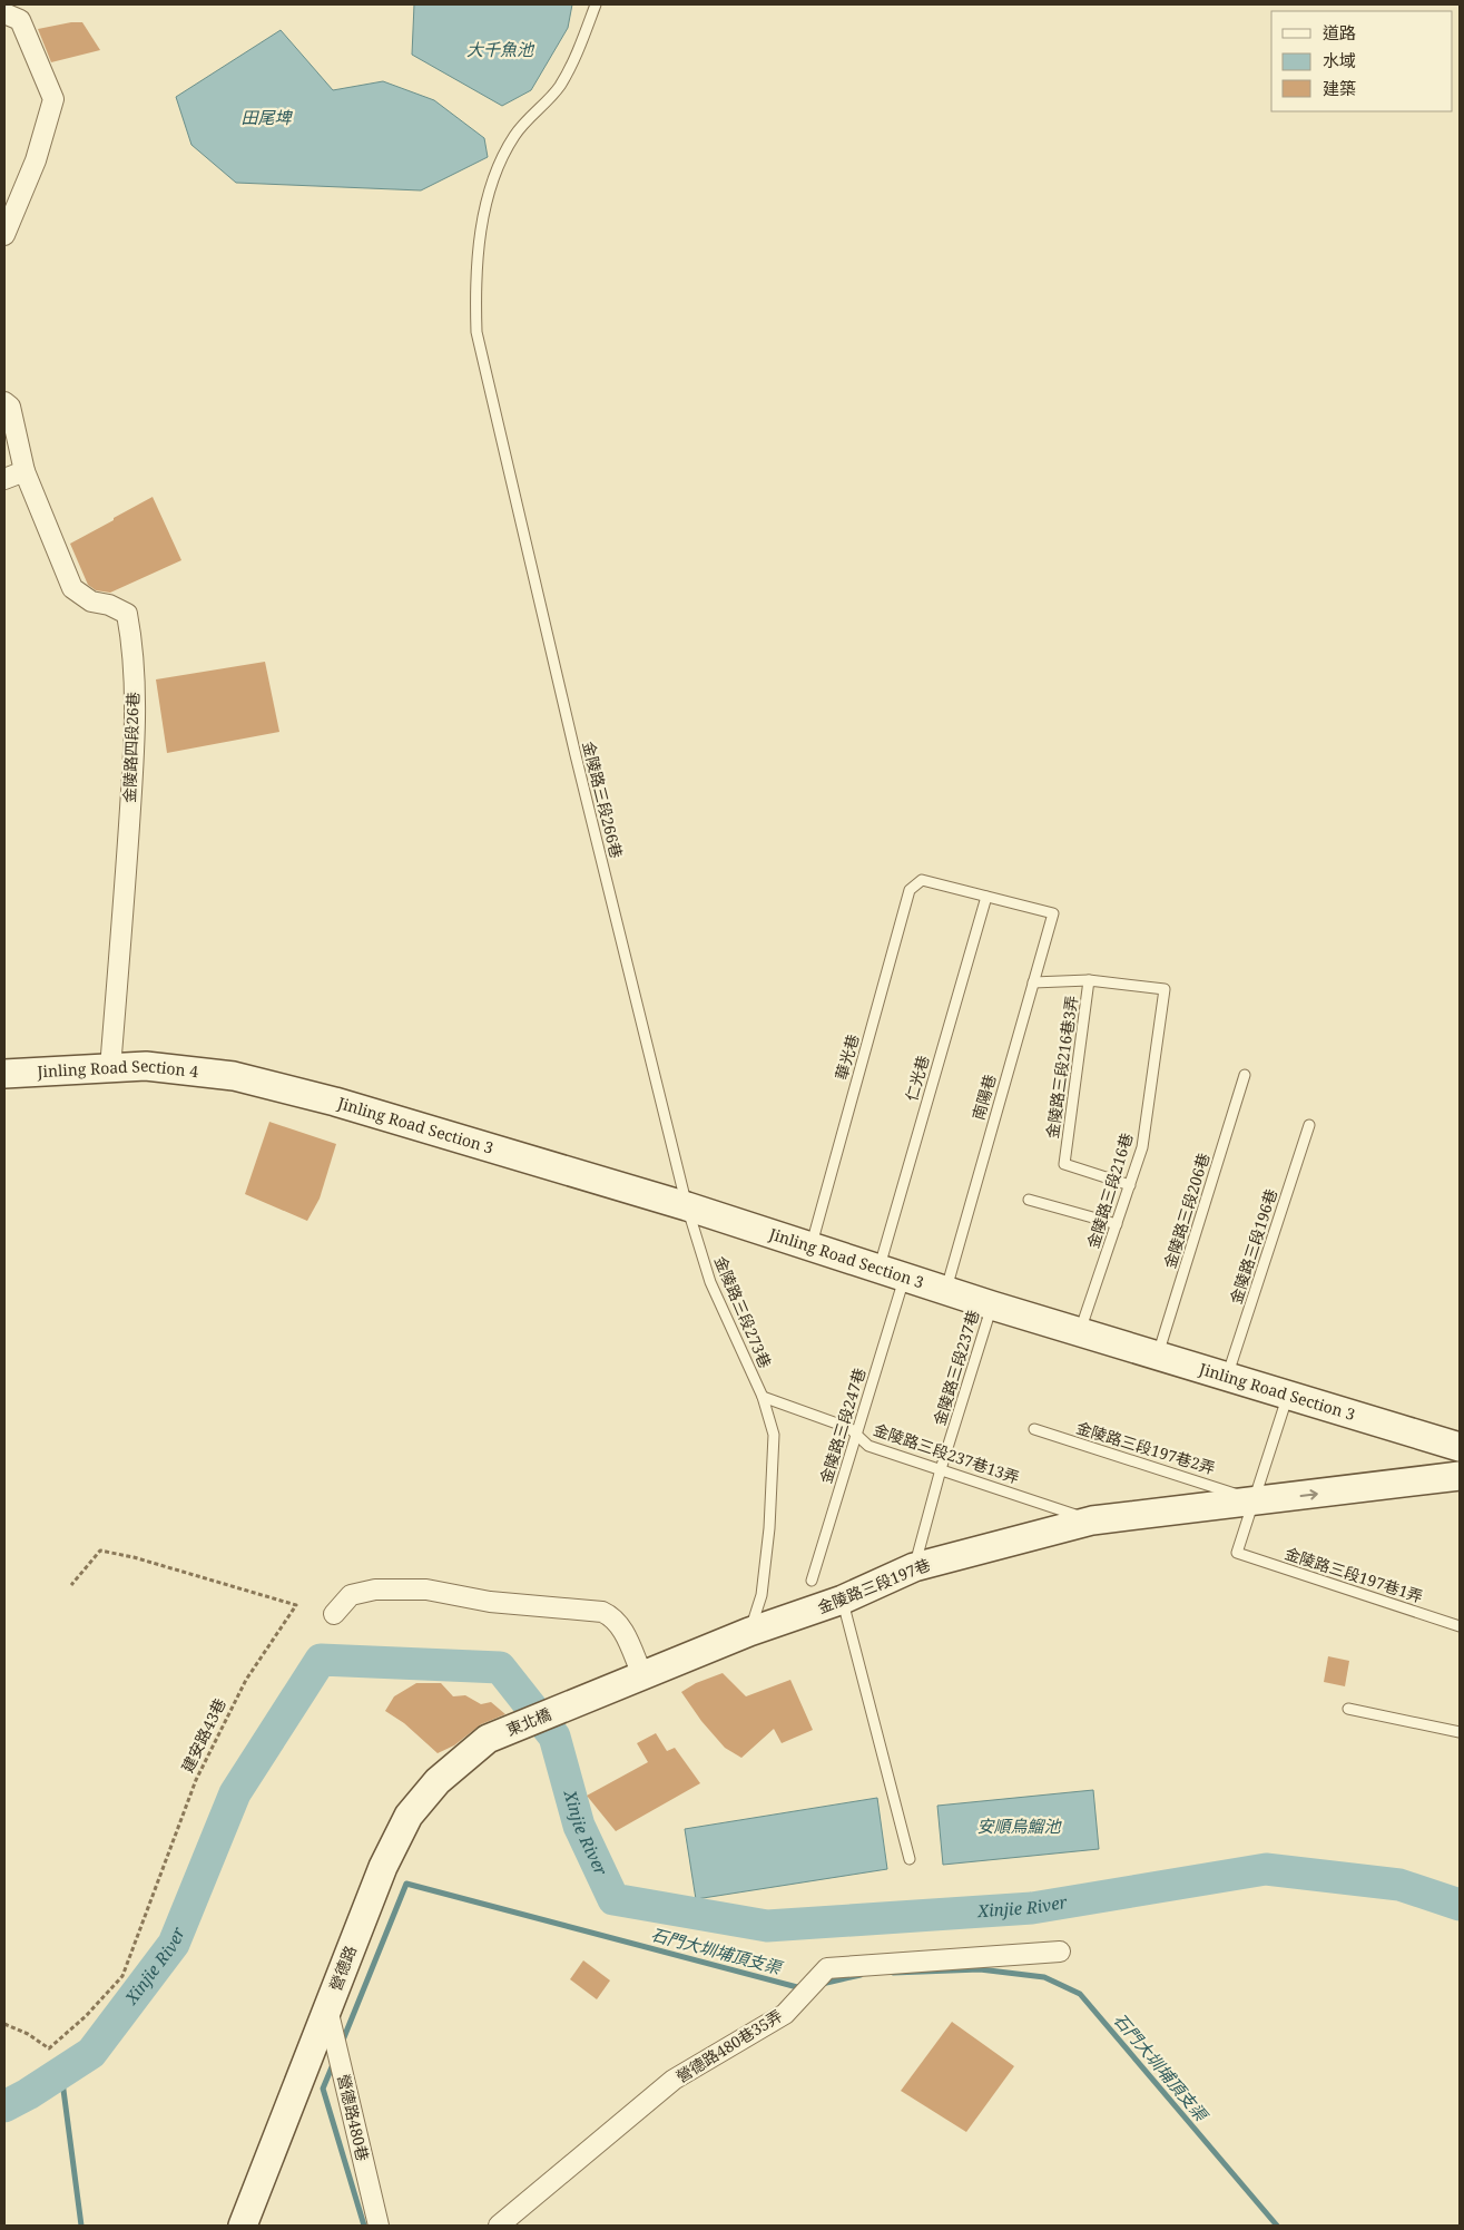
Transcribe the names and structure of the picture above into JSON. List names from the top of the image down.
{
  "streets": {
    "street": [
      "金陵路四段26巷",
      "Jinling Road Section 4",
      "Jinling Road Section 3",
      "金陵路三段197巷",
      "東北橋",
      "營德路",
      "營德路480巷35弄",
      "營德路480巷"
    ],
    "lane": [
      "金陵路三段266巷",
      "華光巷",
      "金陵路三段216巷3弄",
      "仁光巷",
      "南陽巷",
      "金陵路三段216巷",
      "金陵路三段206巷",
      "金陵路三段196巷",
      "金陵路三段273巷",
      "金陵路三段237巷",
      "金陵路三段247巷",
      "金陵路三段197巷2弄",
      "金陵路三段237巷13弄",
      "金陵路三段197巷1弄"
    ],
    "path": ["建安路43巷"]
  },
  "crossings": [
    ["金陵路四段26巷", "Jinling Road Section 4"],
    ["金陵路三段266巷", "Jinling Road Section 3"],
    ["金陵路三段266巷", "金陵路三段273巷"],
    ["華光巷", "仁光巷"],
    ["華光巷", "南陽巷"],
    ["華光巷", "Jinling Road Section 3"],
    ["金陵路三段216巷3弄", "金陵路三段216巷"],
    ["Jinling Road Section 4", "Jinling Road Section 3"],
    ["仁光巷", "南陽巷"],
    ["仁光巷", "Jinling Road Section 3"],
    ["仁光巷", "金陵路三段247巷"],
    ["南陽巷", "Jinling Road Section 3"],
    ["Jinling Road Section 3", "金陵路三段216巷"],
    ["Jinling Road Section 3", "金陵路三段206巷"],
    ["Jinling Road Section 3", "金陵路三段196巷"],
    ["Jinling Road Section 3", "金陵路三段273巷"],
    ["Jinling Road Section 3", "金陵路三段237巷"],
    ["Jinling Road Section 3", "金陵路三段247巷"],
    ["金陵路三段273巷", "金陵路三段237巷13弄"],
    ["金陵路三段273巷", "金陵路三段197巷"],
    ["金陵路三段237巷", "金陵路三段237巷13弄"],
    ["金陵路三段237巷", "金陵路三段197巷"],
    ["金陵路三段247巷", "金陵路三段237巷13弄"],
    ["金陵路三段197巷2弄", "金陵路三段197巷1弄"],
    ["金陵路三段197巷2弄", "金陵路三段197巷"],
    ["金陵路三段237巷13弄", "金陵路三段197巷"],
    ["金陵路三段197巷1弄", "金陵路三段197巷"],
    ["金陵路三段197巷", "東北橋"],
    ["東北橋", "營德路"],
    ["營德路", "營德路480巷"]
  ],
  "water": [
    "大千魚池",
    "田尾埤",
    "安順烏鰡池",
    "Xinjie River",
    "石門大圳埔頂支渠"
  ],
  "legend": ["道路", "水域", "建築"]
}
